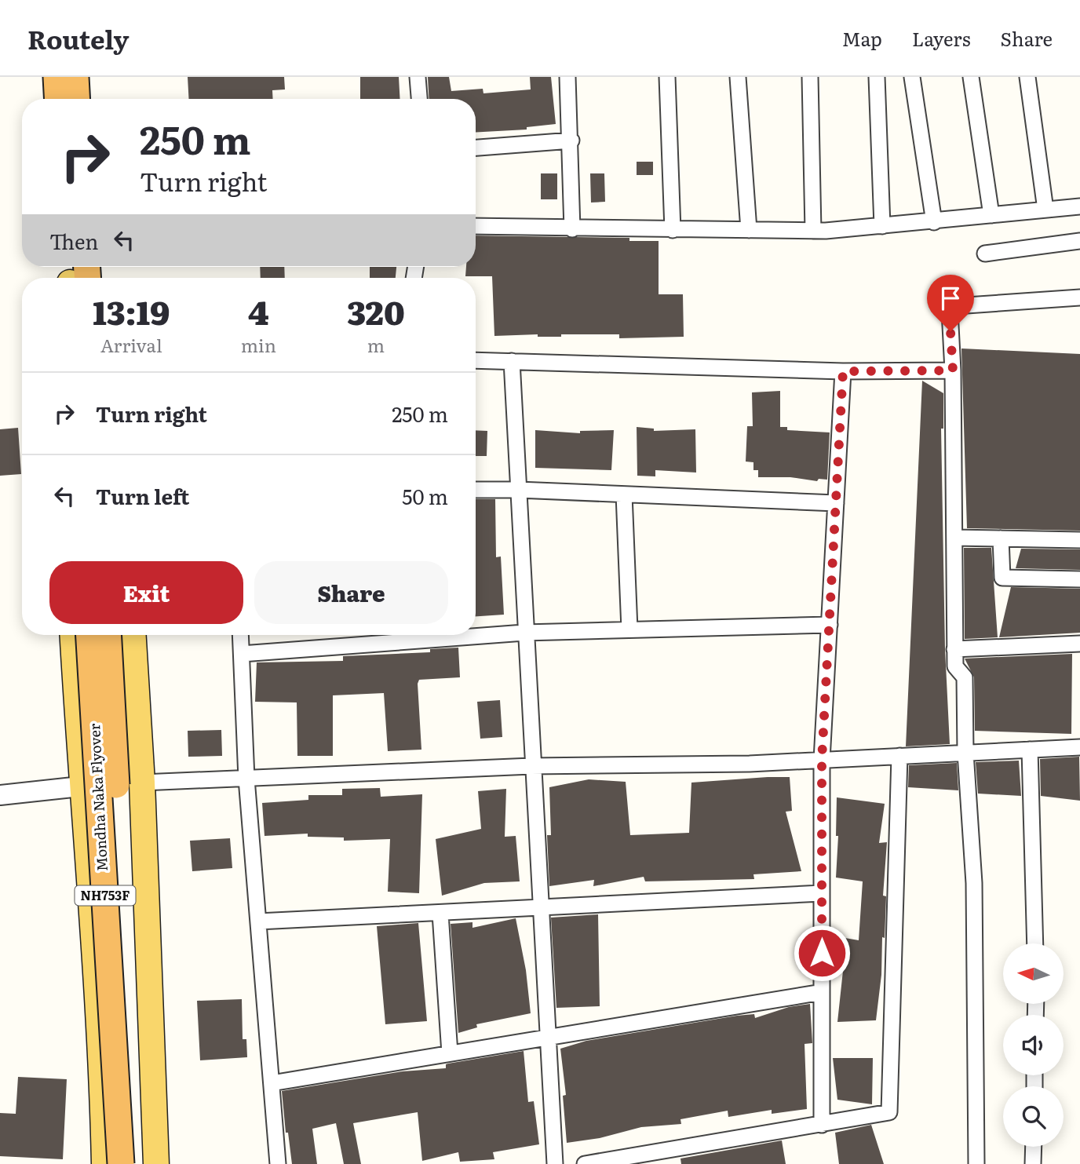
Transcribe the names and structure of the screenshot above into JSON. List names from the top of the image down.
{
  "streets": {
    "highway": ["Mondha Naka Flyover", "NH753F"]
  },
  "north": "left",
  "page": {
    "header": "Routely",
    "nav": ["Map", "Layers", "Share"],
    "turn": ["250 m", "Turn right"],
    "then": "Then",
    "eta": [
      "13:19",
      "Arrival",
      "4",
      "min",
      "320",
      "m"
    ],
    "list": [
      {
        "name": "Turn right",
        "value": "250 m"
      },
      {
        "name": "Turn left",
        "value": "50 m"
      }
    ],
    "buttons": ["Exit", "Share"]
  }
}
